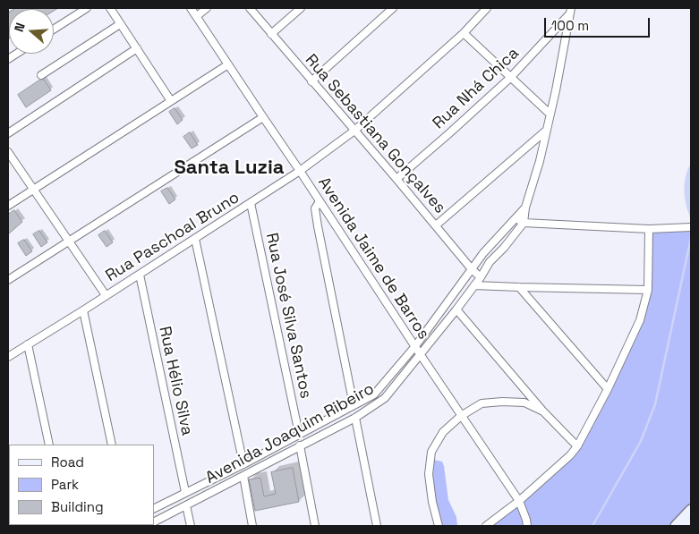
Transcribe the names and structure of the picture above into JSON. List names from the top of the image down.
{
  "streets": {
    "street": [
      "Rua Nhá Chica",
      "Rua Sebastiana Gonçalves",
      "Rua Paschoal Bruno",
      "Avenida Jaime de Barros",
      "Rua José Silva Santos",
      "Rua Hélio Silva",
      "Avenida Joaquim Ribeiro"
    ]
  },
  "crossings": [
    ["Rua Nhá Chica", "Rua Sebastiana Gonçalves"],
    ["Rua Sebastiana Gonçalves", "Rua Paschoal Bruno"],
    ["Rua Sebastiana Gonçalves", "Avenida Joaquim Ribeiro"],
    ["Rua Paschoal Bruno", "Avenida Jaime de Barros"],
    ["Rua Paschoal Bruno", "Rua José Silva Santos"],
    ["Rua Paschoal Bruno", "Rua Hélio Silva"],
    ["Avenida Jaime de Barros", "Avenida Joaquim Ribeiro"],
    ["Rua José Silva Santos", "Avenida Joaquim Ribeiro"],
    ["Rua Hélio Silva", "Avenida Joaquim Ribeiro"]
  ],
  "districts": ["Santa Luzia"],
  "legend": ["Road", "Park", "Building"],
  "scale_bar": "100 m",
  "north": "left"
}
